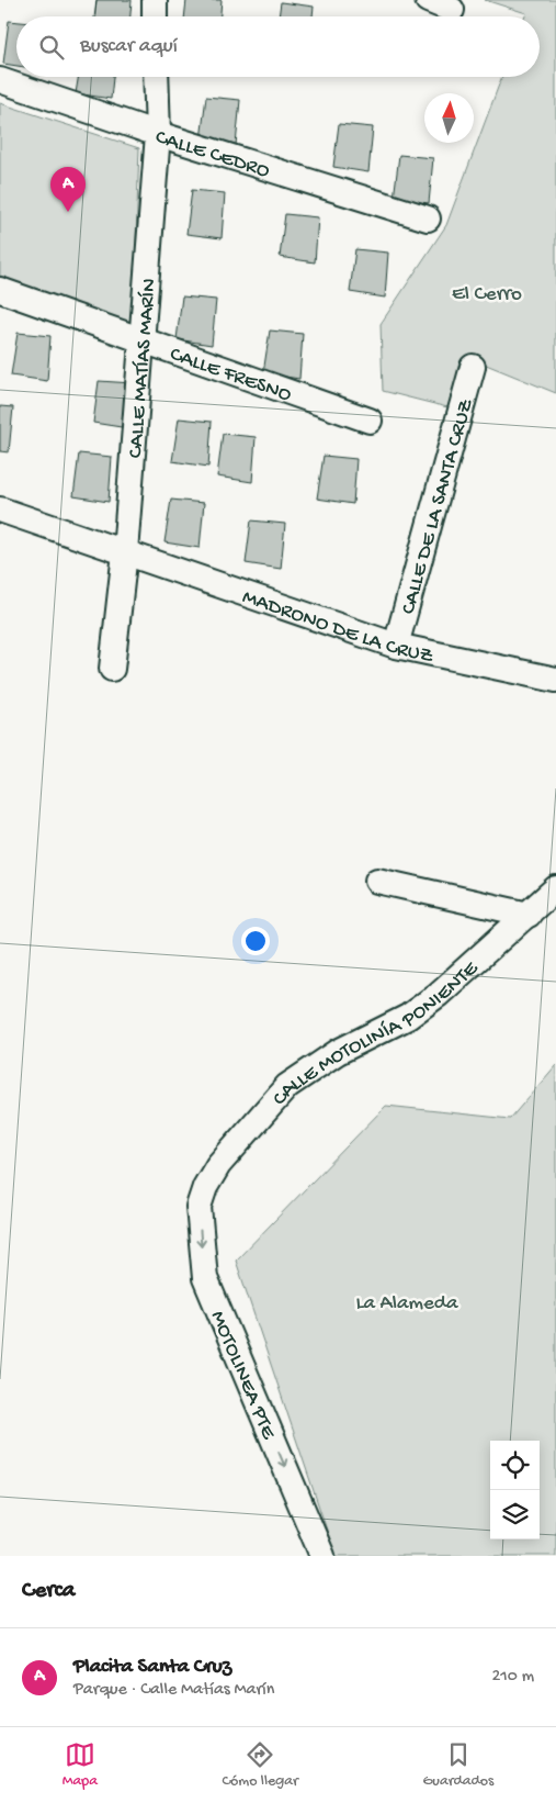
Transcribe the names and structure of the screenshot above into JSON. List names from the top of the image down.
{
  "streets": {
    "street": [
      "CALLE CEDRO",
      "CALLE MATÍAS MARÍN",
      "CALLE FRESNO",
      "CALLE DE LA SANTA CRUZ",
      "MADRONO DE LA CRUZ",
      "CALLE MOTOLINÍA PONIENTE",
      "MOTOLINEA PTE"
    ]
  },
  "crossings": [
    ["CALLE CEDRO", "CALLE MATÍAS MARÍN"],
    ["CALLE MATÍAS MARÍN", "CALLE FRESNO"],
    ["CALLE MATÍAS MARÍN", "MADRONO DE LA CRUZ"],
    ["CALLE DE LA SANTA CRUZ", "MADRONO DE LA CRUZ"],
    ["CALLE MOTOLINÍA PONIENTE", "MOTOLINEA PTE"]
  ],
  "one_way": ["MOTOLINEA PTE"],
  "parks": ["El Cerro", "La Alameda"],
  "north": "top",
  "page": {
    "search": "Buscar aquí",
    "pins": "A",
    "heading": "Cerca",
    "list": [
      {
        "mark": "A",
        "name": "Placita Santa Cruz",
        "note": "Parque · Calle Matías Marín",
        "value": "210 m"
      }
    ],
    "nav": ["Mapa", "Cómo llegar", "Guardados"]
  }
}
